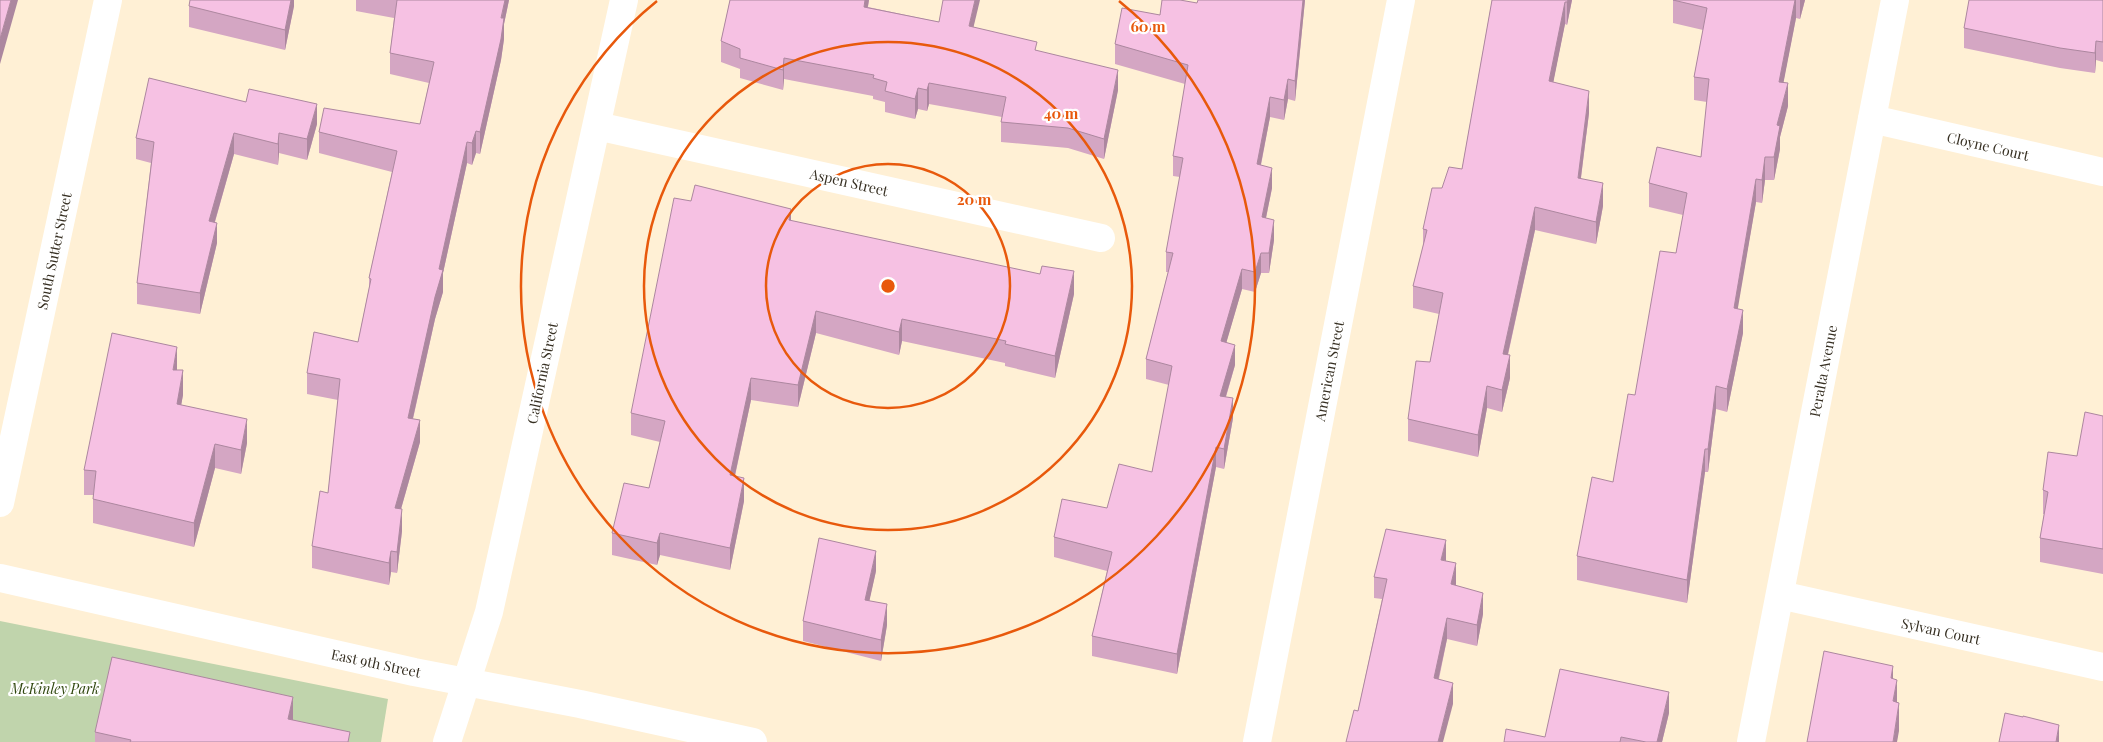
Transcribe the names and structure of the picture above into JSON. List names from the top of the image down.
{
  "streets": {
    "street": [
      "Cloyne Court",
      "Aspen Street",
      "South Sutter Street",
      "American Street",
      "Peralta Avenue",
      "California Street",
      "Sylvan Court",
      "East 9th Street"
    ]
  },
  "crossings": [
    ["Cloyne Court", "Peralta Avenue"],
    ["Aspen Street", "California Street"],
    ["Peralta Avenue", "Sylvan Court"],
    ["California Street", "East 9th Street"]
  ],
  "parks": ["McKinley Park"],
  "rings": ["60 m", "40 m", "20 m"]
}
